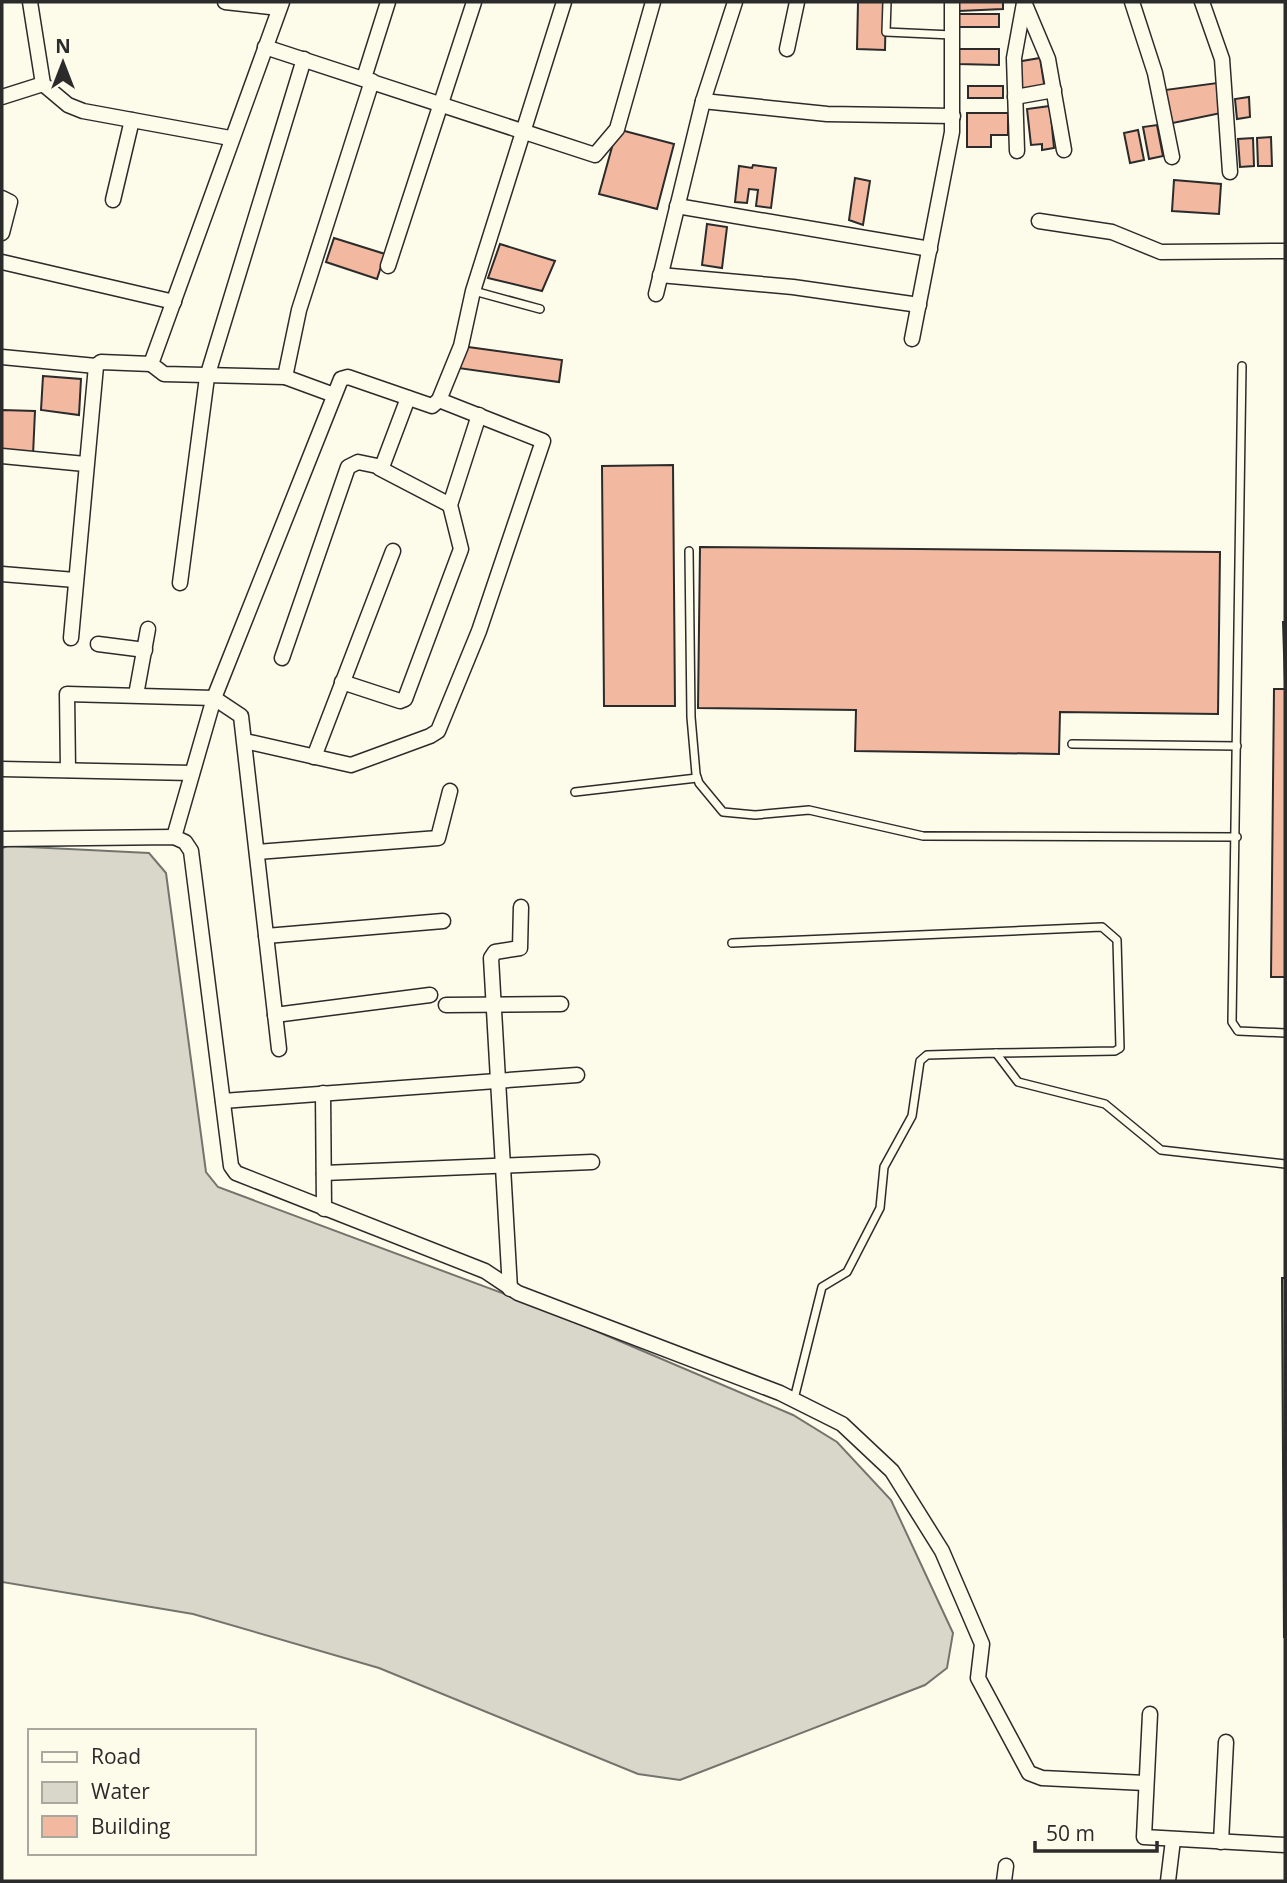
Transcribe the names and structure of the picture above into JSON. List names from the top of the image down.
{
  "legend": ["Road", "Water", "Building"],
  "scale_bar": "50 m",
  "north": "top"
}
